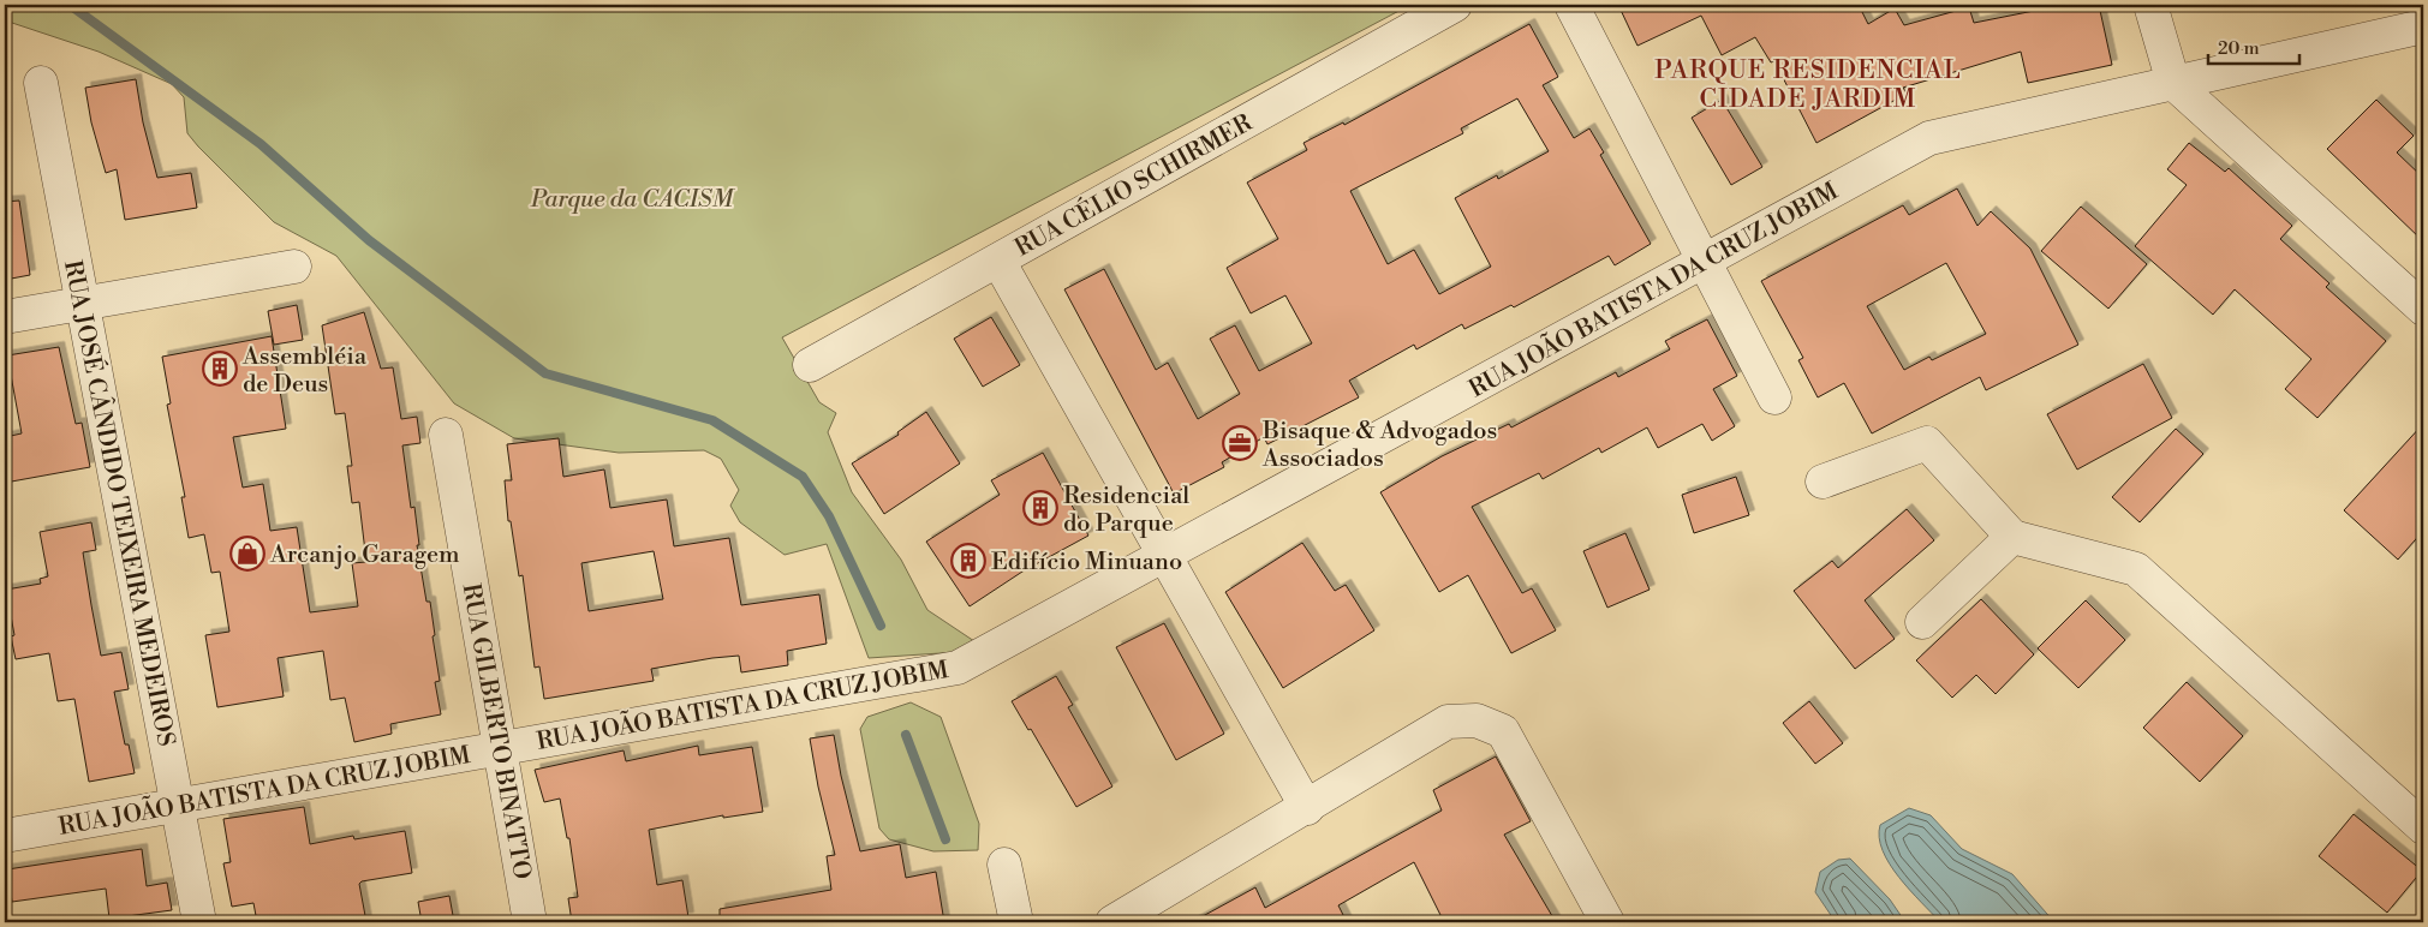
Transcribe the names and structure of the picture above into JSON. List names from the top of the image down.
{
  "streets": {
    "street": [
      "RUA CÉLIO SCHIRMER",
      "RUA JOÃO BATISTA DA CRUZ JOBIM",
      "RUA JOSÉ CÂNDIDO TEIXEIRA MEDEIROS",
      "RUA GILBERTO BINATTO"
    ]
  },
  "crossings": [
    ["RUA JOÃO BATISTA DA CRUZ JOBIM", "RUA JOSÉ CÂNDIDO TEIXEIRA MEDEIROS"],
    ["RUA JOÃO BATISTA DA CRUZ JOBIM", "RUA GILBERTO BINATTO"]
  ],
  "districts": ["PARQUE RESIDENCIAL CIDADE JARDIM"],
  "parks": ["Parque da CACISM"],
  "places": {
    "building": ["Assembléia de Deus", "Residencial do Parque", "Edifício Minuano"],
    "office": ["Bisaque & Advogados Associados"],
    "shop": ["Arcanjo Garagem"]
  },
  "scale_bar": "20 m"
}
